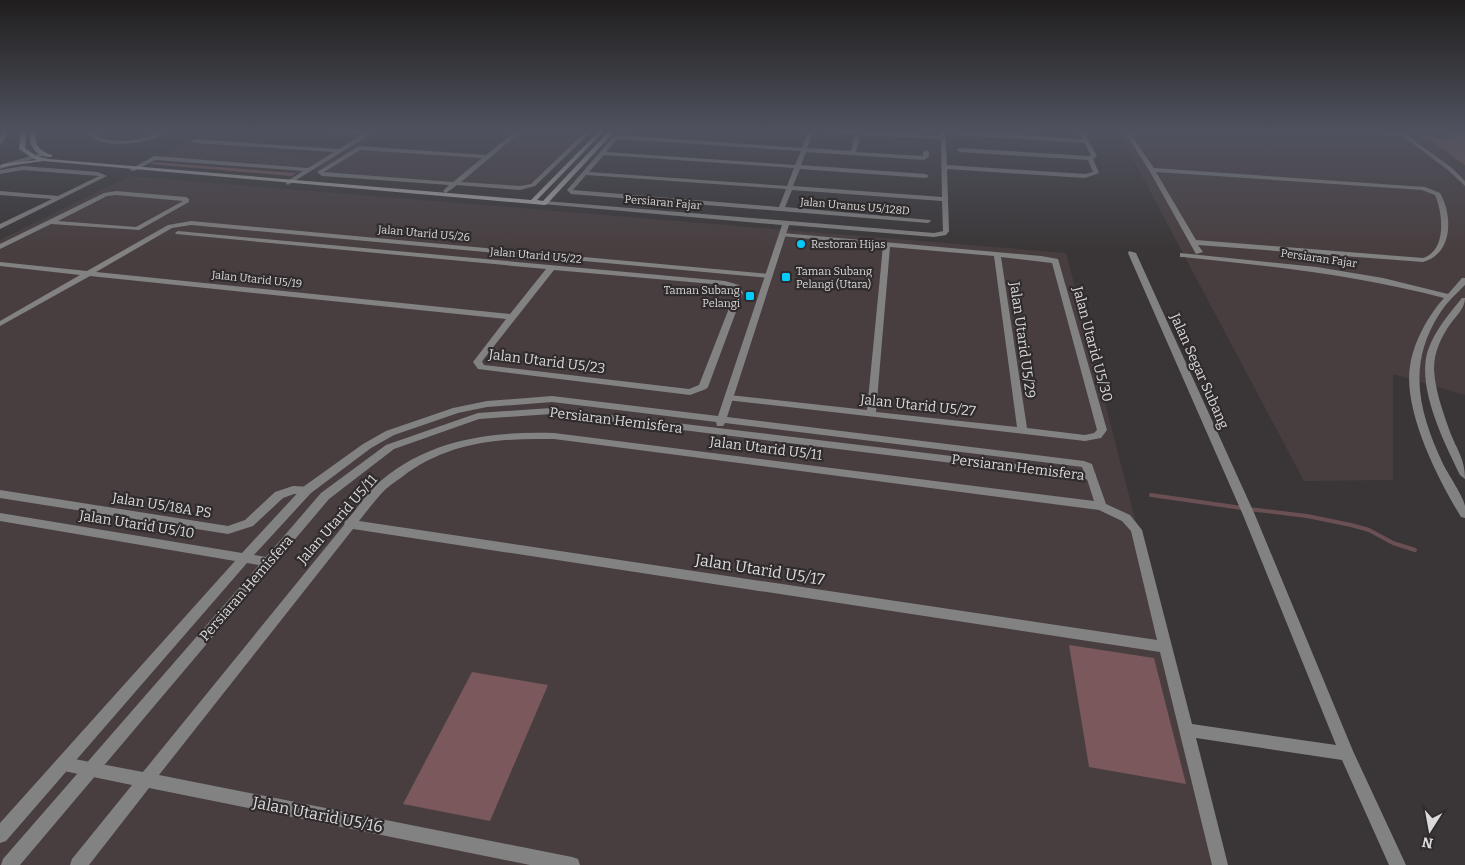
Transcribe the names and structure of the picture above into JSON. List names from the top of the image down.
{
  "streets": {
    "main road": ["Persiaran Fajar"],
    "street": [
      "Jalan Uranus U5/128D",
      "Jalan Utarid U5/26",
      "Jalan Utarid U5/22",
      "Jalan Utarid U5/19",
      "Jalan Utarid U5/29",
      "Jalan Utarid U5/30",
      "Jalan Utarid U5/23",
      "Jalan Segar Subang",
      "Jalan Utarid U5/27",
      "Persiaran Hemisfera",
      "Jalan Utarid U5/11",
      "Jalan U5/18A PS",
      "Jalan Utarid U5/10",
      "Jalan Utarid U5/17",
      "Jalan Utarid U5/16"
    ]
  },
  "crossings": [
    ["Jalan Utarid U5/26", "Jalan Utarid U5/19"],
    ["Jalan Utarid U5/22", "Jalan Utarid U5/23"],
    ["Jalan Utarid U5/19", "Jalan Utarid U5/23"],
    ["Jalan Utarid U5/29", "Jalan Utarid U5/30"],
    ["Jalan Utarid U5/29", "Jalan Utarid U5/27"],
    ["Jalan Utarid U5/30", "Jalan Utarid U5/27"],
    ["Persiaran Hemisfera", "Jalan U5/18A PS"],
    ["Persiaran Hemisfera", "Jalan Utarid U5/10"],
    ["Persiaran Hemisfera", "Jalan Utarid U5/16"],
    ["Jalan Utarid U5/11", "Jalan Utarid U5/17"],
    ["Jalan Utarid U5/11", "Jalan Utarid U5/16"]
  ],
  "places": {
    "other": ["Restoran Hijas"],
    "transit": ["Taman Subang Pelangi (Utara)", "Taman Subang Pelangi"]
  },
  "north": "bottom"
}
